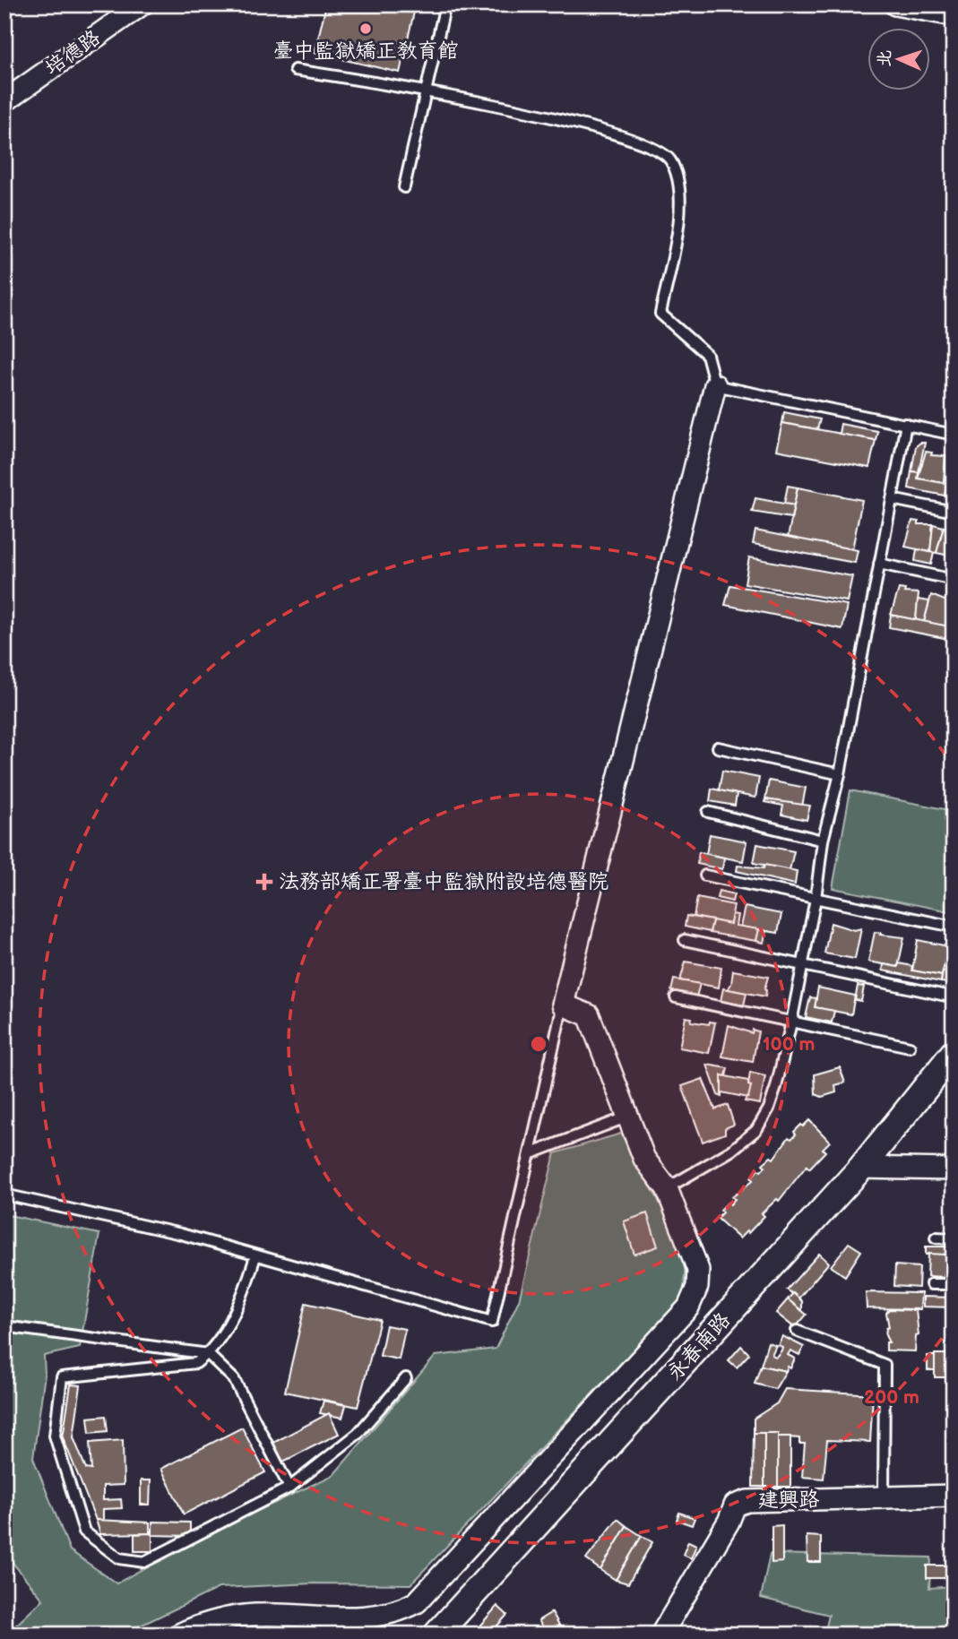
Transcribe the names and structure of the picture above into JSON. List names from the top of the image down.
{
  "streets": {
    "street": ["培德路", "永春南路", "建興路"]
  },
  "places": {
    "other": ["臺中監獄矯正教育館"],
    "health": ["法務部矯正署臺中監獄附設培德醫院"]
  },
  "north": "left",
  "rings": ["100 m", "200 m"]
}
